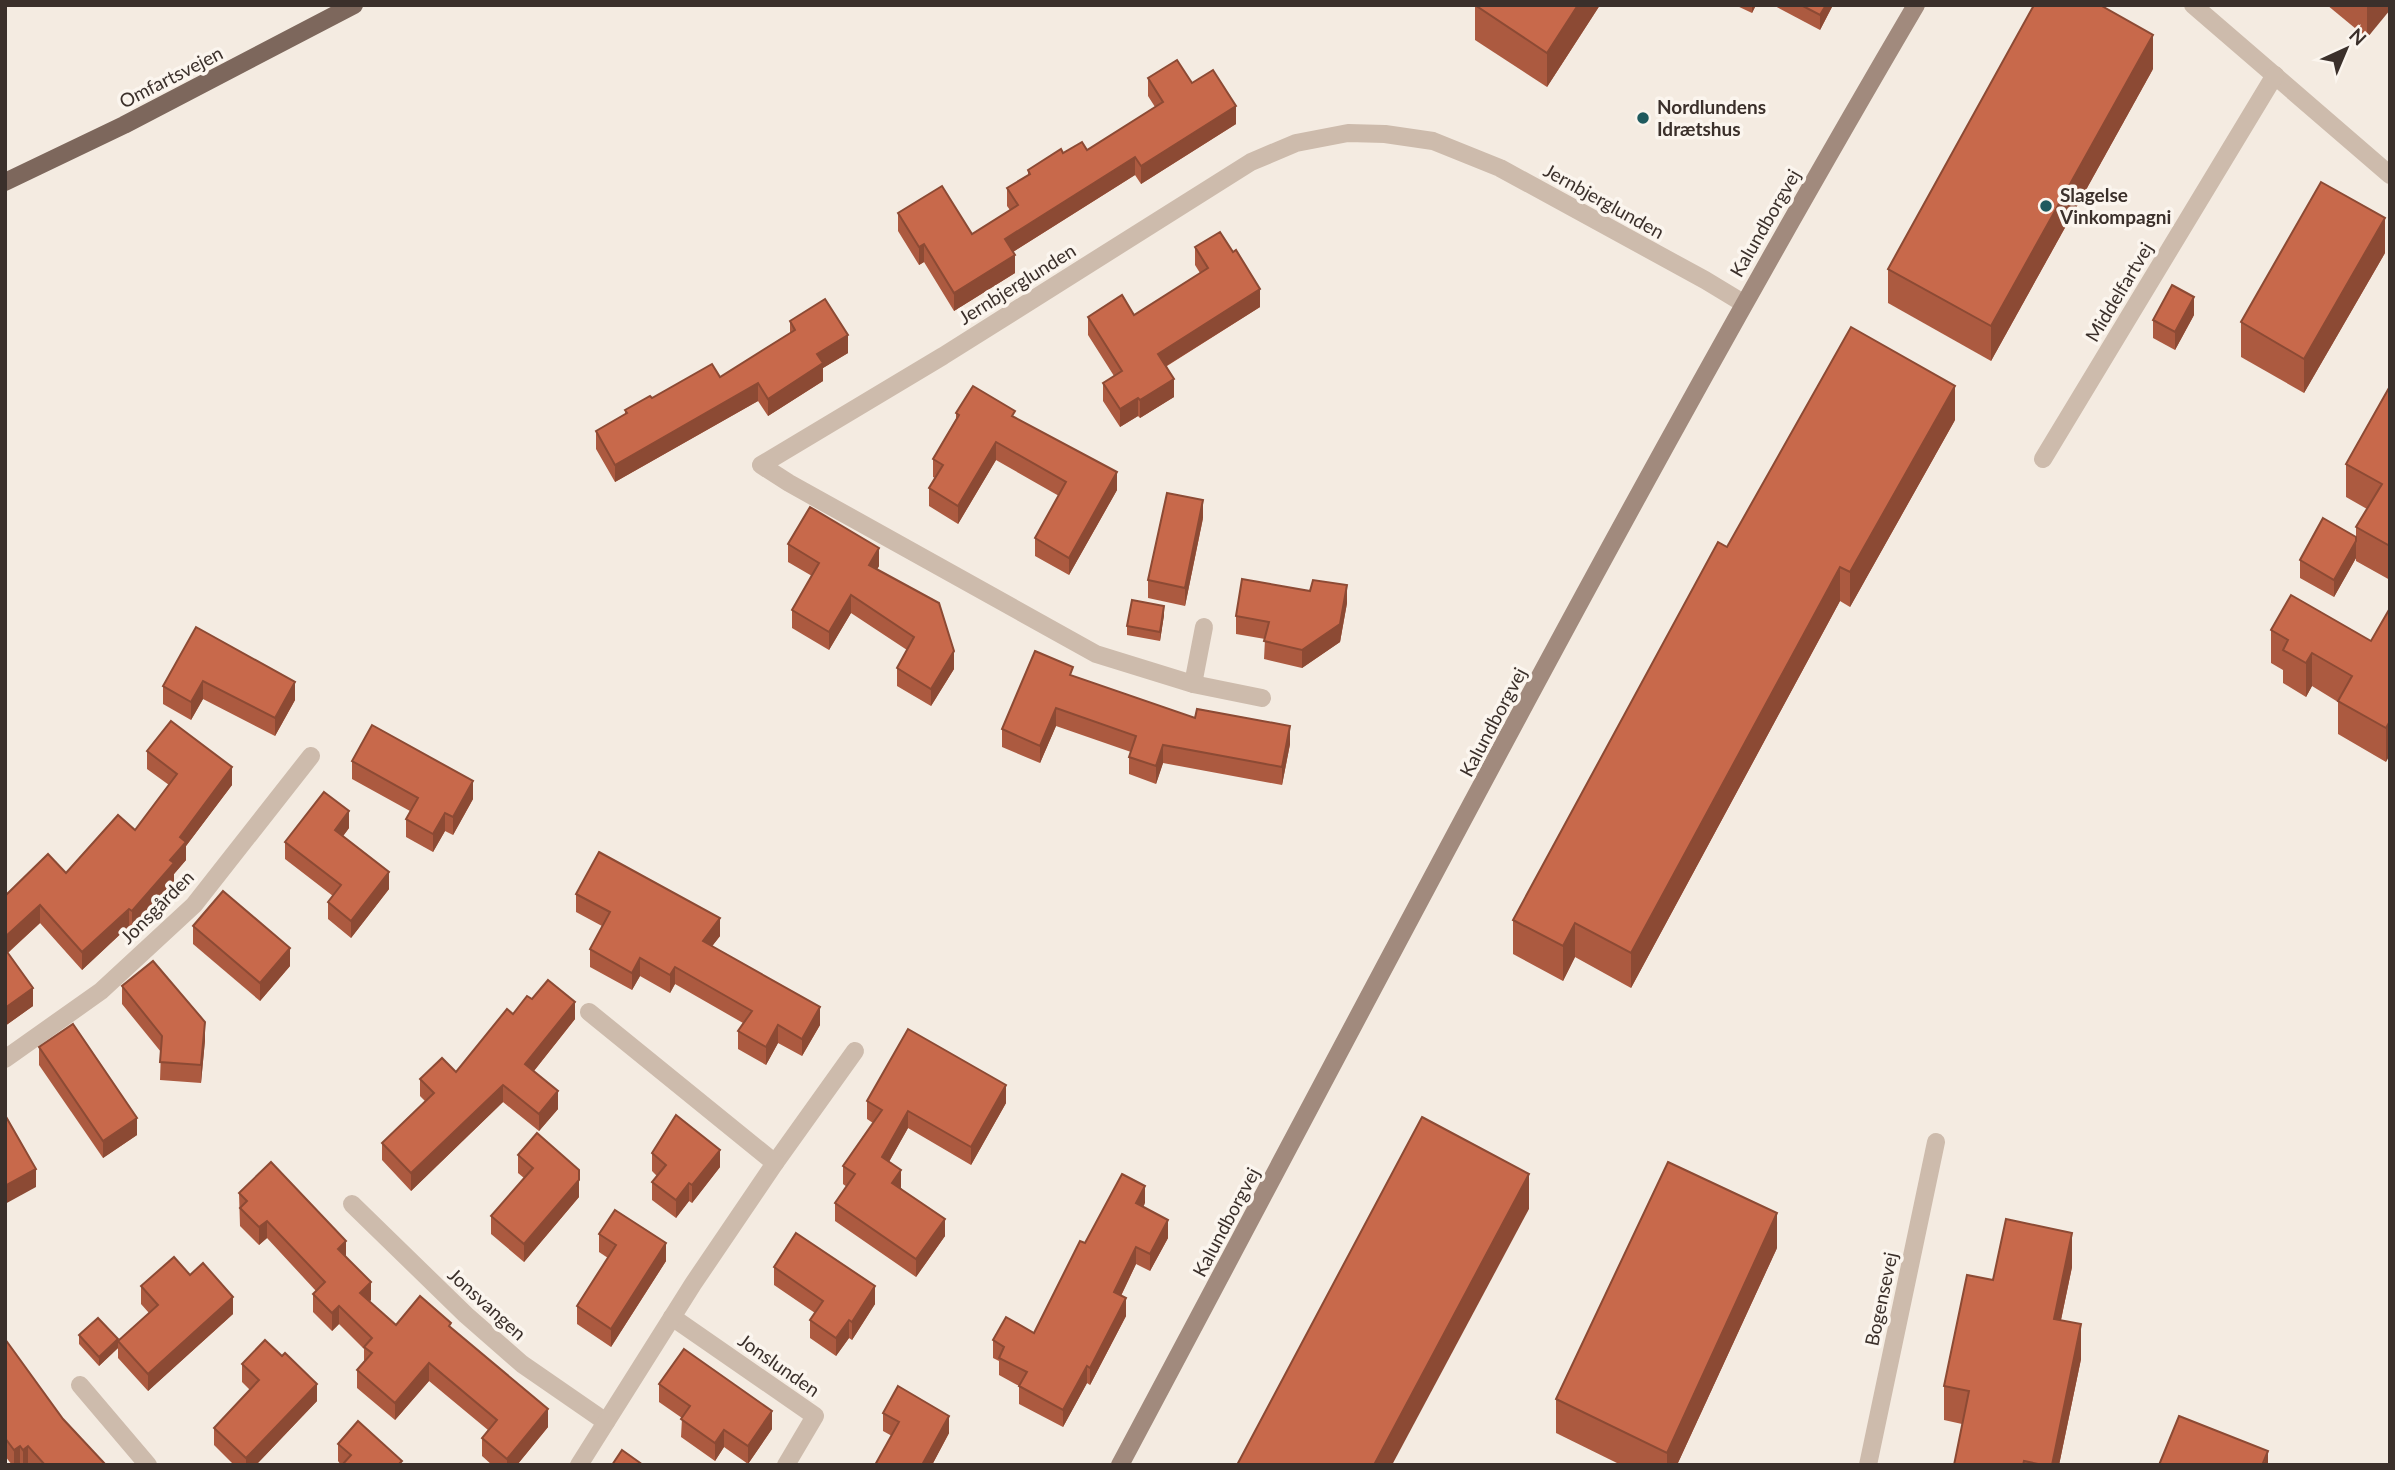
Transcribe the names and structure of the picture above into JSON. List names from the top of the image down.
{
  "streets": {
    "main road": ["Omfartsvejen"],
    "street": [
      "Jernbjerglunden",
      "Kalundborgvej",
      "Middelfartvej",
      "Jonsgården",
      "Bogensevej",
      "Jonsvangen",
      "Jonslunden"
    ]
  },
  "crossings": [
    ["Jernbjerglunden", "Kalundborgvej"]
  ],
  "places": ["Nordlundens Idrætshus", "Slagelse Vinkompagni"],
  "north": "top right"
}
